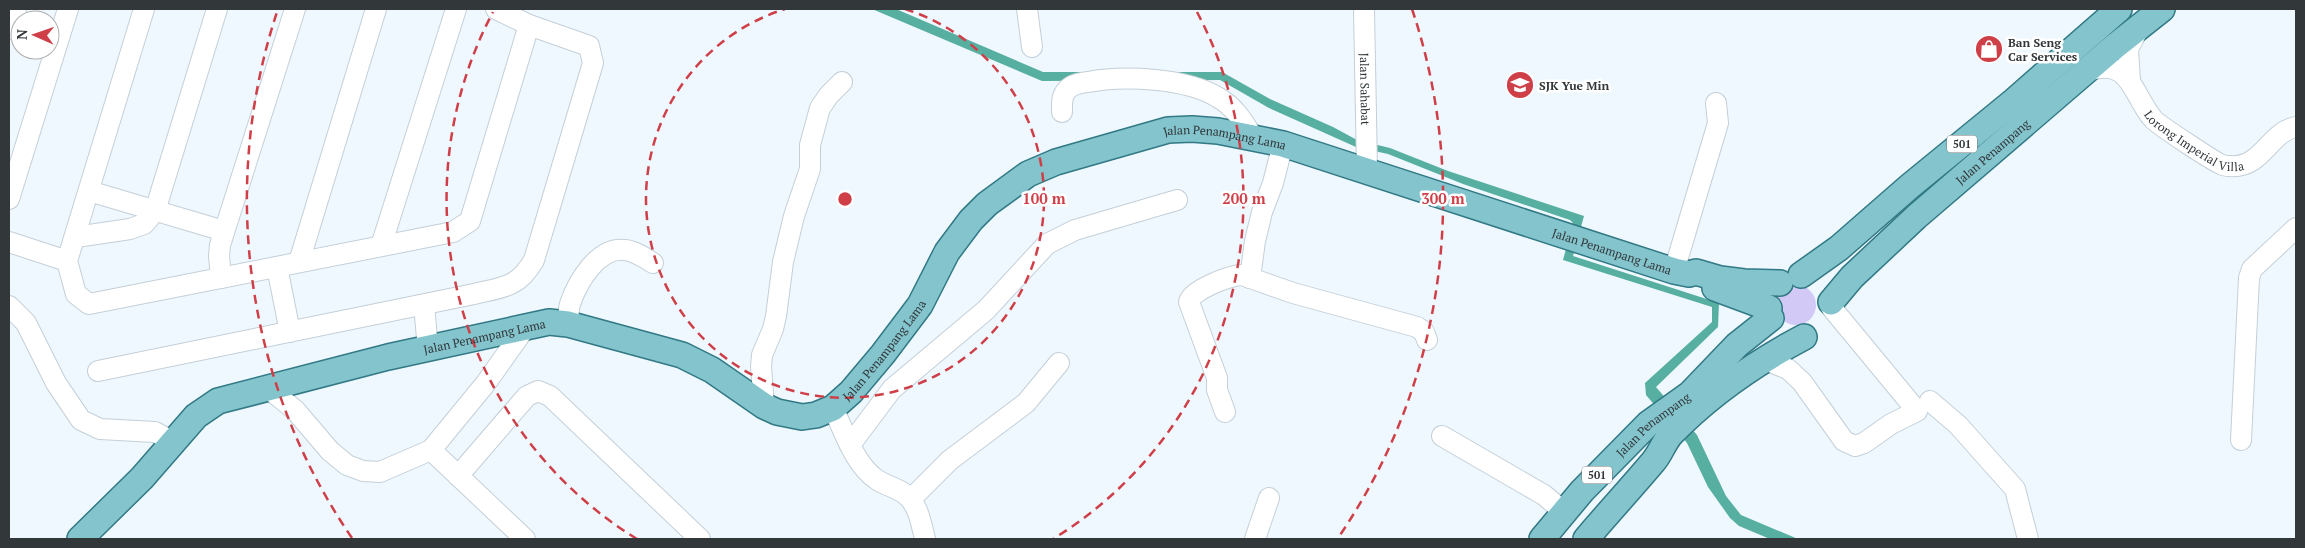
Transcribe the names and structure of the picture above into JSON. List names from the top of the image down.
{
  "streets": {
    "main road": ["Jalan Penampang Lama", "501", "Jalan Penampang"],
    "street": ["Jalan Sahabat", "Lorong Imperial Villa"]
  },
  "crossings": [
    ["Jalan Sahabat", "Jalan Penampang Lama"],
    ["Jalan Penampang Lama", "Jalan Penampang"]
  ],
  "places": {
    "shop": ["Ban Seng Car Services"],
    "school or university": ["SJK Yue Min"]
  },
  "north": "left",
  "rings": ["100 m", "200 m", "300 m"]
}
